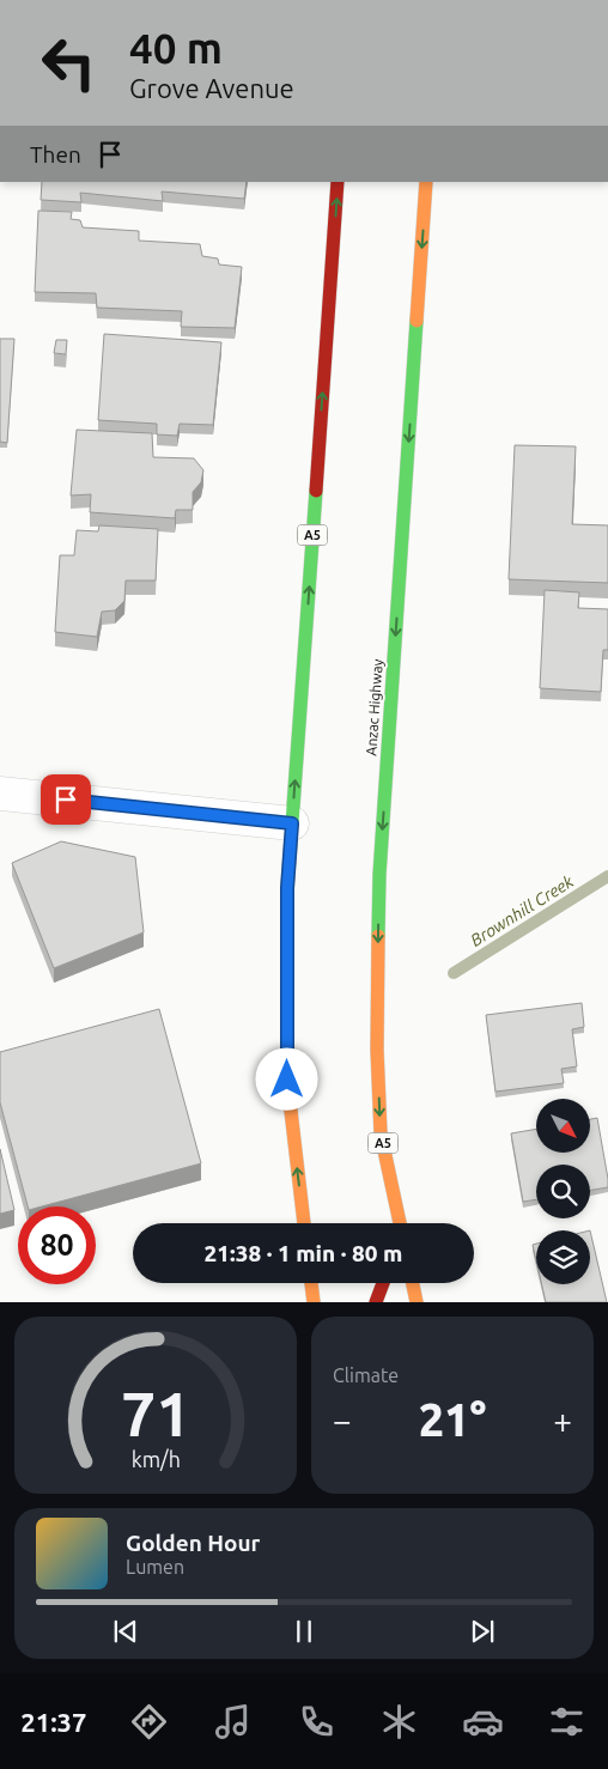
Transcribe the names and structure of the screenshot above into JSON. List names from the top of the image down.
{
  "streets": {
    "highway": ["A5", "Anzac Highway"]
  },
  "water": ["Brownhill Creek"],
  "north": "bottom right",
  "page": {
    "turn": ["40 m", "Grove Avenue"],
    "then": "Then",
    "limit": "80",
    "trip": "21:38 · 1 min · 80 m",
    "tile": "Climate",
    "heat": ["−", "21°", "+"],
    "song": ["Golden Hour", "Lumen"],
    "tabs": "21:37",
    "gauge": ["71", "km/h"]
  }
}
